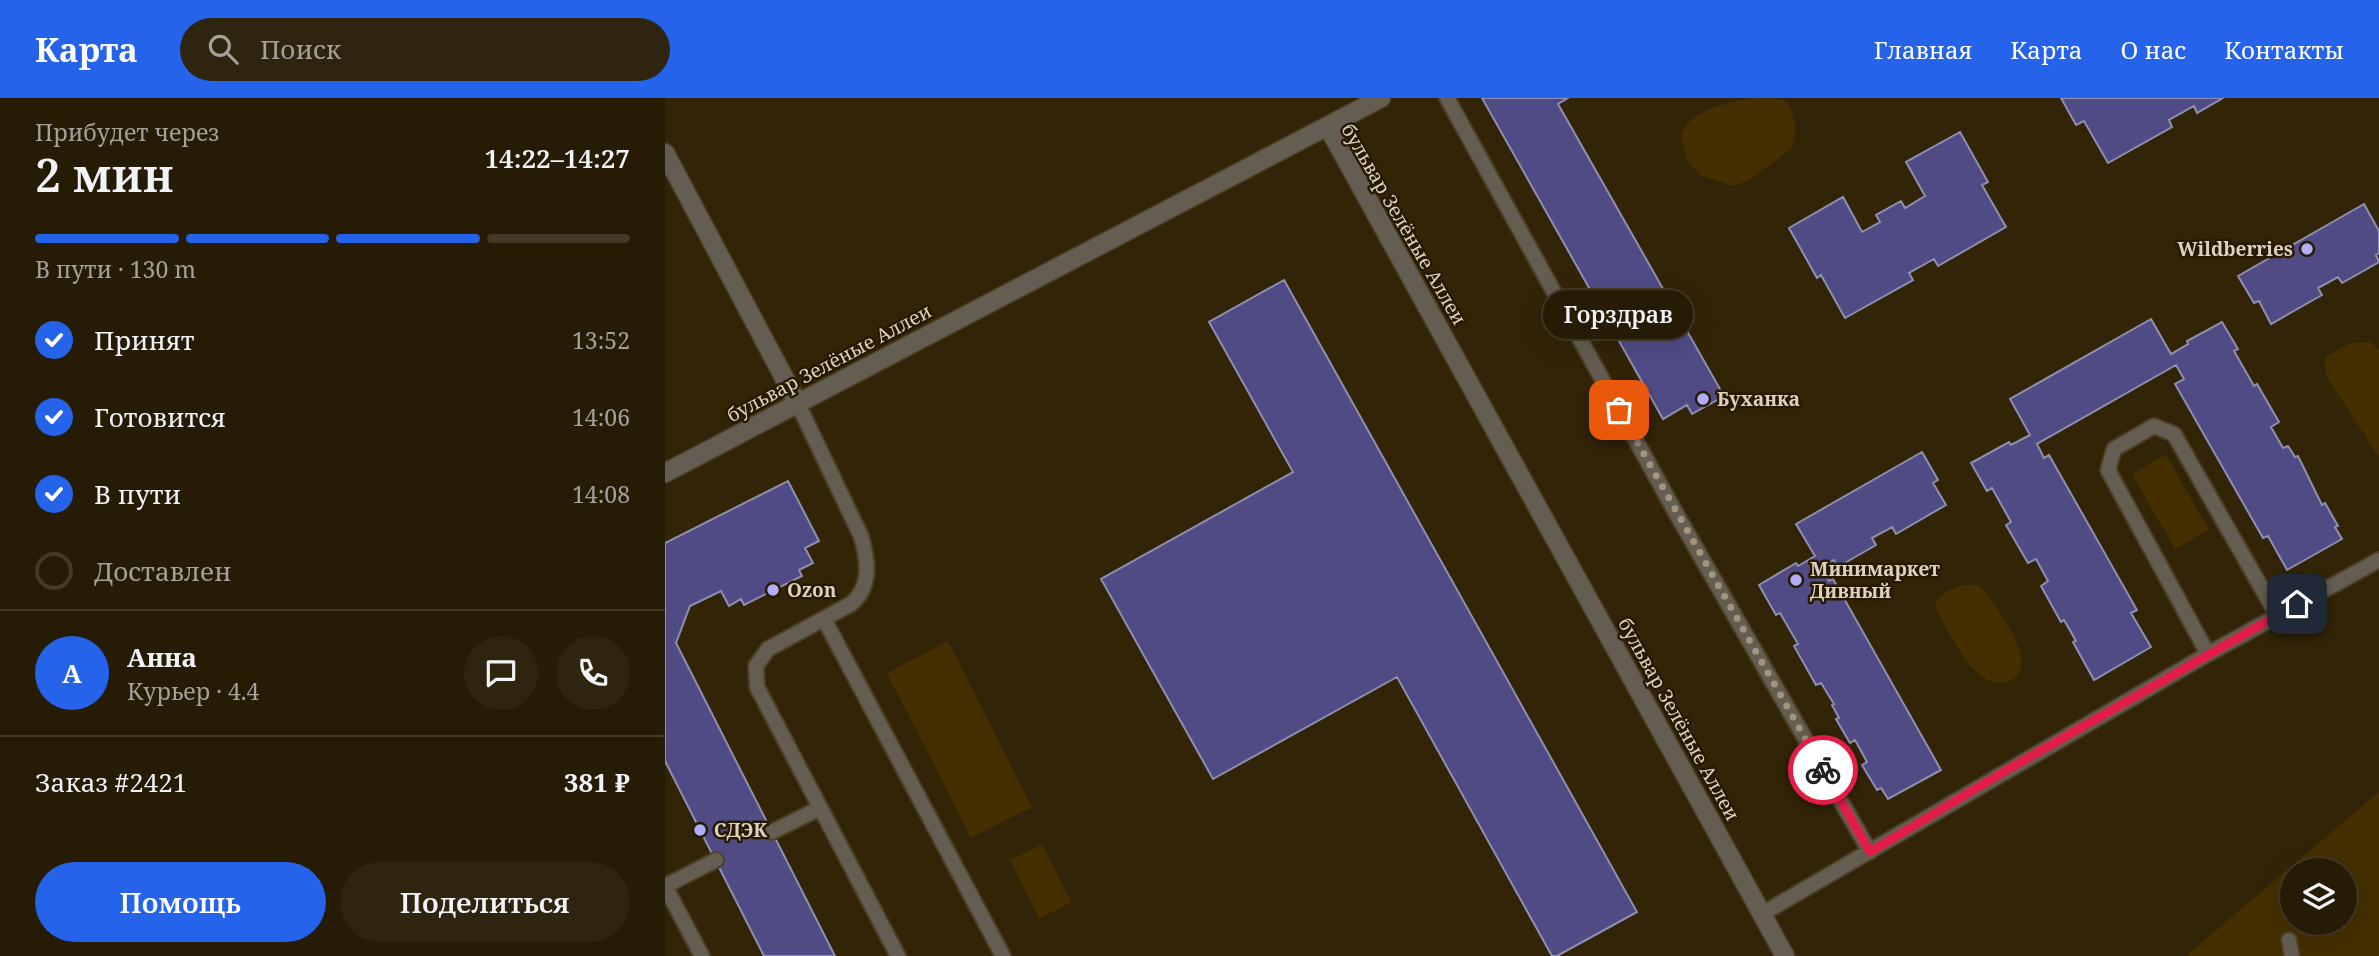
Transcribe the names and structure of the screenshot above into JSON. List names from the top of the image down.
{
  "streets": {
    "street": ["бульвар Зелёные Аллеи"]
  },
  "places": [
    "Wildberries",
    "Буханка",
    "Горздрав",
    "Минимаркет Дивный",
    "Ozon",
    "СДЭК"
  ],
  "page": {
    "header": "Карта",
    "search": "Поиск",
    "nav": [
      "Главная",
      "Карта",
      "О нас",
      "Контакты"
    ],
    "heading": ["2 мин", "Прибудет через", "14:22–14:27"],
    "panel": [
      "Анна",
      "Курьер · 4.4",
      "Заказ #2421",
      "381 ₽"
    ],
    "bar": "В пути · 130 m",
    "bubble": "Горздрав",
    "list": [
      ["Принят", "13:52"],
      ["Готовится", "14:06"],
      ["В пути", "14:08"],
      "Доставлен"
    ],
    "round": "А",
    "buttons": ["Помощь", "Поделиться"]
  }
}
